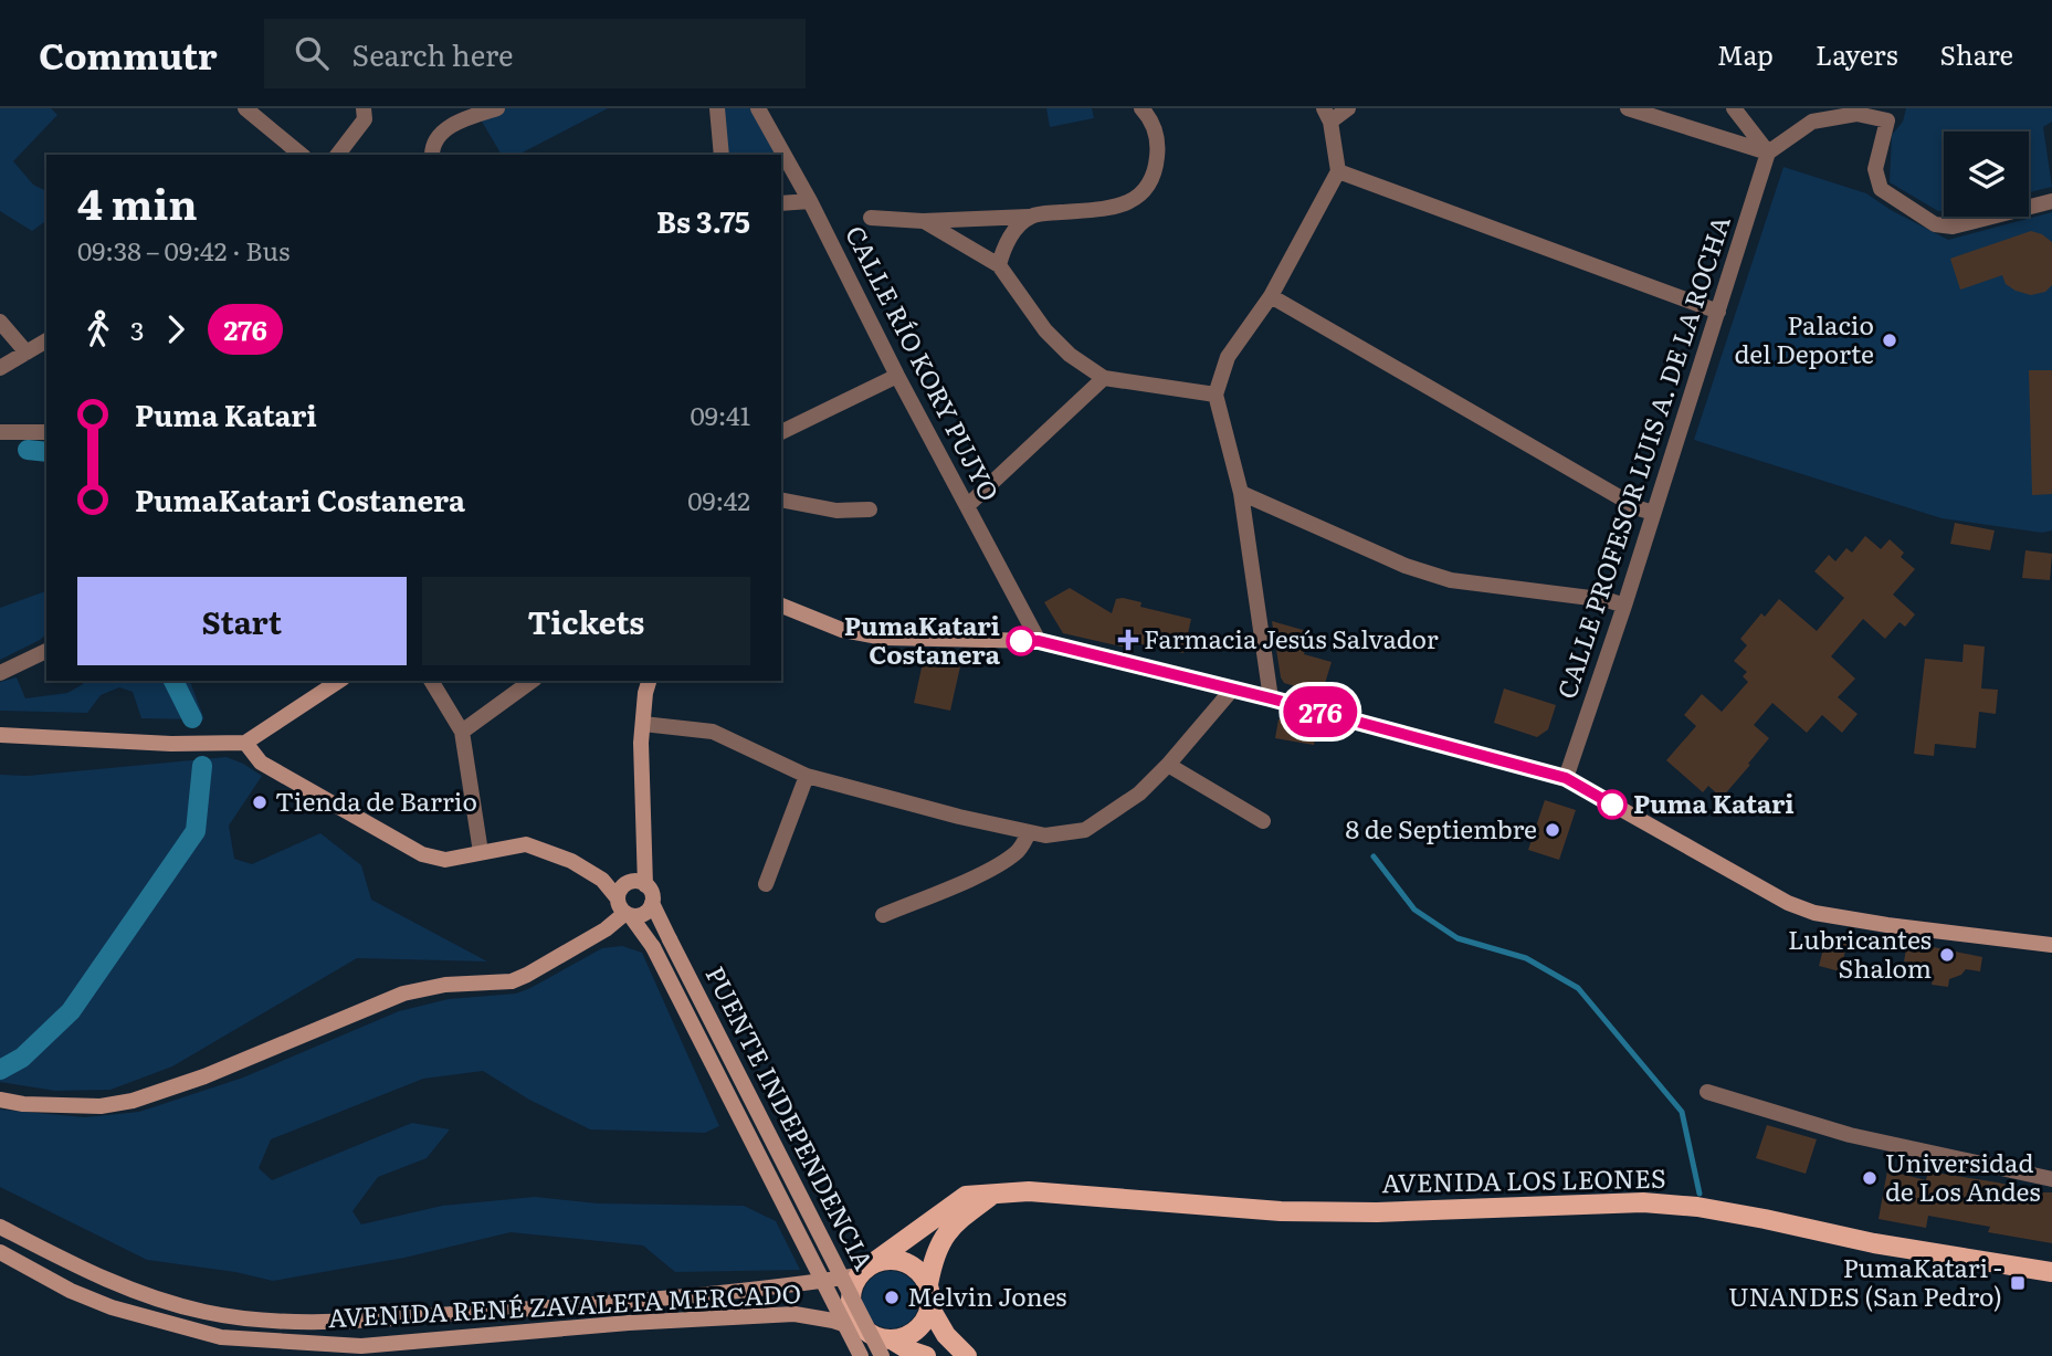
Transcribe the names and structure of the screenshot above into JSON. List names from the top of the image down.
{
  "streets": {
    "main road": ["PUENTE INDEPENDENCIA", "AVENIDA LOS LEONES", "AVENIDA RENÉ ZAVALETA MERCADO"],
    "street": ["CALLE RÍO KORY PUJYO", "CALLE PROFESOR LUIS A. DE LA ROCHA"]
  },
  "crossings": [
    ["PUENTE INDEPENDENCIA", "AVENIDA LOS LEONES"],
    ["PUENTE INDEPENDENCIA", "AVENIDA RENÉ ZAVALETA MERCADO"],
    ["AVENIDA LOS LEONES", "AVENIDA RENÉ ZAVALETA MERCADO"]
  ],
  "places": {
    "other": [
      "Palacio del Deporte",
      "PumaKatari Costanera",
      "Tienda de Barrio",
      "Puma Katari",
      "8 de Septiembre",
      "Lubricantes Shalom",
      "Universidad de Los Andes",
      "Melvin Jones"
    ],
    "health": ["Farmacia Jesús Salvador"],
    "transit": ["PumaKatari - UNANDES (San Pedro)"]
  },
  "lines": ["bus line 276"],
  "page": {
    "header": "Commutr",
    "search": "Search here",
    "nav": ["Map", "Layers", "Share"],
    "on_map": "276",
    "heading": ["4 min", "09:38 – 09:42 · Bus", "Bs 3.75"],
    "legs": ["3", "276"],
    "list": [
      {
        "name": "Puma Katari",
        "value": "09:41"
      },
      {
        "name": "PumaKatari Costanera",
        "value": "09:42"
      }
    ],
    "buttons": ["Start", "Tickets"]
  }
}
